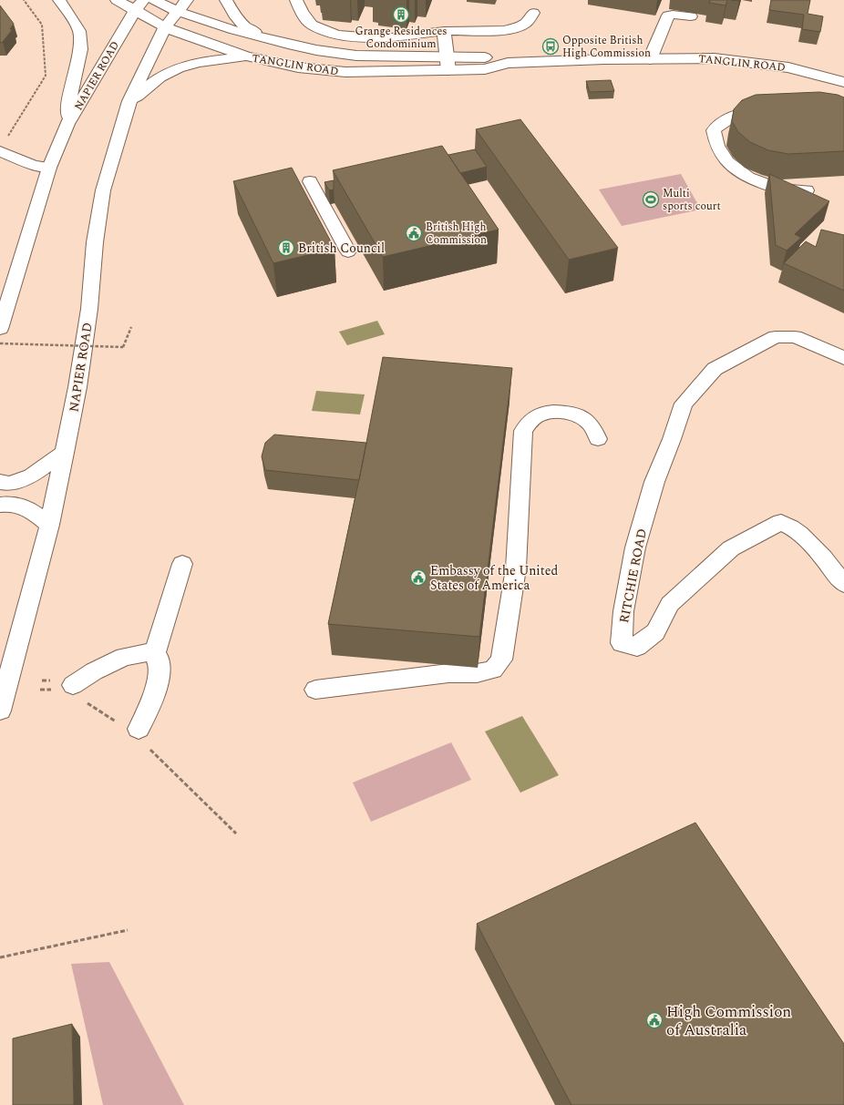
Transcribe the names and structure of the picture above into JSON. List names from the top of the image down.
{
  "streets": {
    "main road": ["TANGLIN ROAD", "NAPIER ROAD", "RITCHIE ROAD"]
  },
  "crossings": [
    ["TANGLIN ROAD", "NAPIER ROAD"]
  ],
  "places": {
    "building": ["Grange Residences Condominium", "British Council"],
    "bus stop": ["Opposite British High Commission"],
    "sports": ["Multi sports court"],
    "public building": ["British High Commission", "Embassy of the United States of America", "High Commission of Australia"]
  }
}
